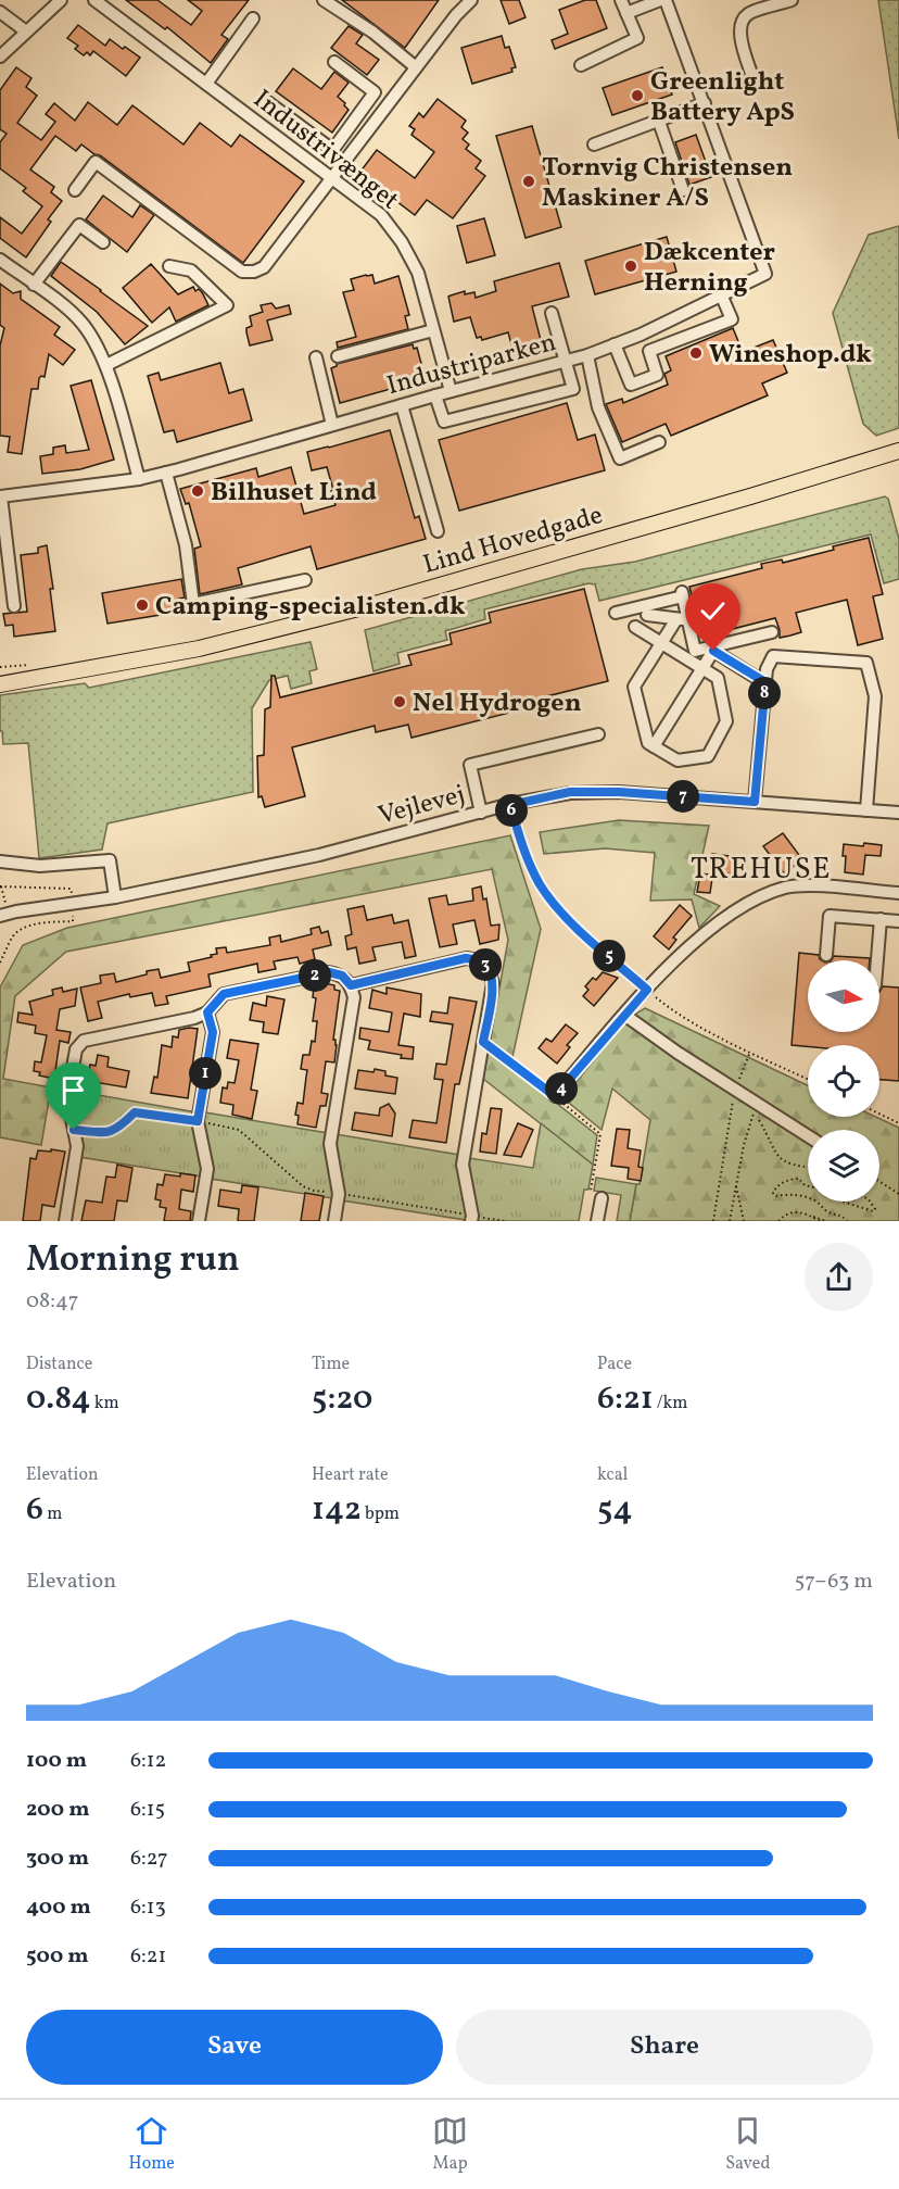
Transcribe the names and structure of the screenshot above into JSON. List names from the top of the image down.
{
  "streets": {
    "main road": ["Lind Hovedgade"],
    "street": ["Industrivænget", "Industriparken", "Vejlevej"]
  },
  "crossings": [
    ["Industrivænget", "Industriparken"]
  ],
  "districts": ["TREHUSE"],
  "places": [
    "Greenlight Battery ApS",
    "Tornvig Christensen Maskiner A/S",
    "Dækcenter Herning",
    "Wineshop.dk",
    "Bilhuset Lind",
    "Camping-specialisten.dk",
    "Nel Hydrogen"
  ],
  "north": "right",
  "page": {
    "pins": [
      "8",
      "7",
      "6",
      "5",
      "3",
      "2",
      "1",
      "4"
    ],
    "heading": ["Morning run", "08:47"],
    "stats": [
      ["Distance", "0.84 km"],
      ["Time", "5:20"],
      ["Pace", "6:21 /km"],
      ["Elevation", "6 m"],
      ["Heart rate", "142 bpm"],
      ["kcal", "54"]
    ],
    "chart": ["Elevation", "57–63 m"],
    "list": [
      {
        "name": "100 m",
        "note": "6:12"
      },
      {
        "name": "200 m",
        "note": "6:15"
      },
      {
        "name": "300 m",
        "note": "6:27"
      },
      {
        "name": "400 m",
        "note": "6:13"
      },
      {
        "name": "500 m",
        "note": "6:21"
      }
    ],
    "buttons": ["Save", "Share"],
    "tabs": ["Home", "Map", "Saved"]
  }
}
